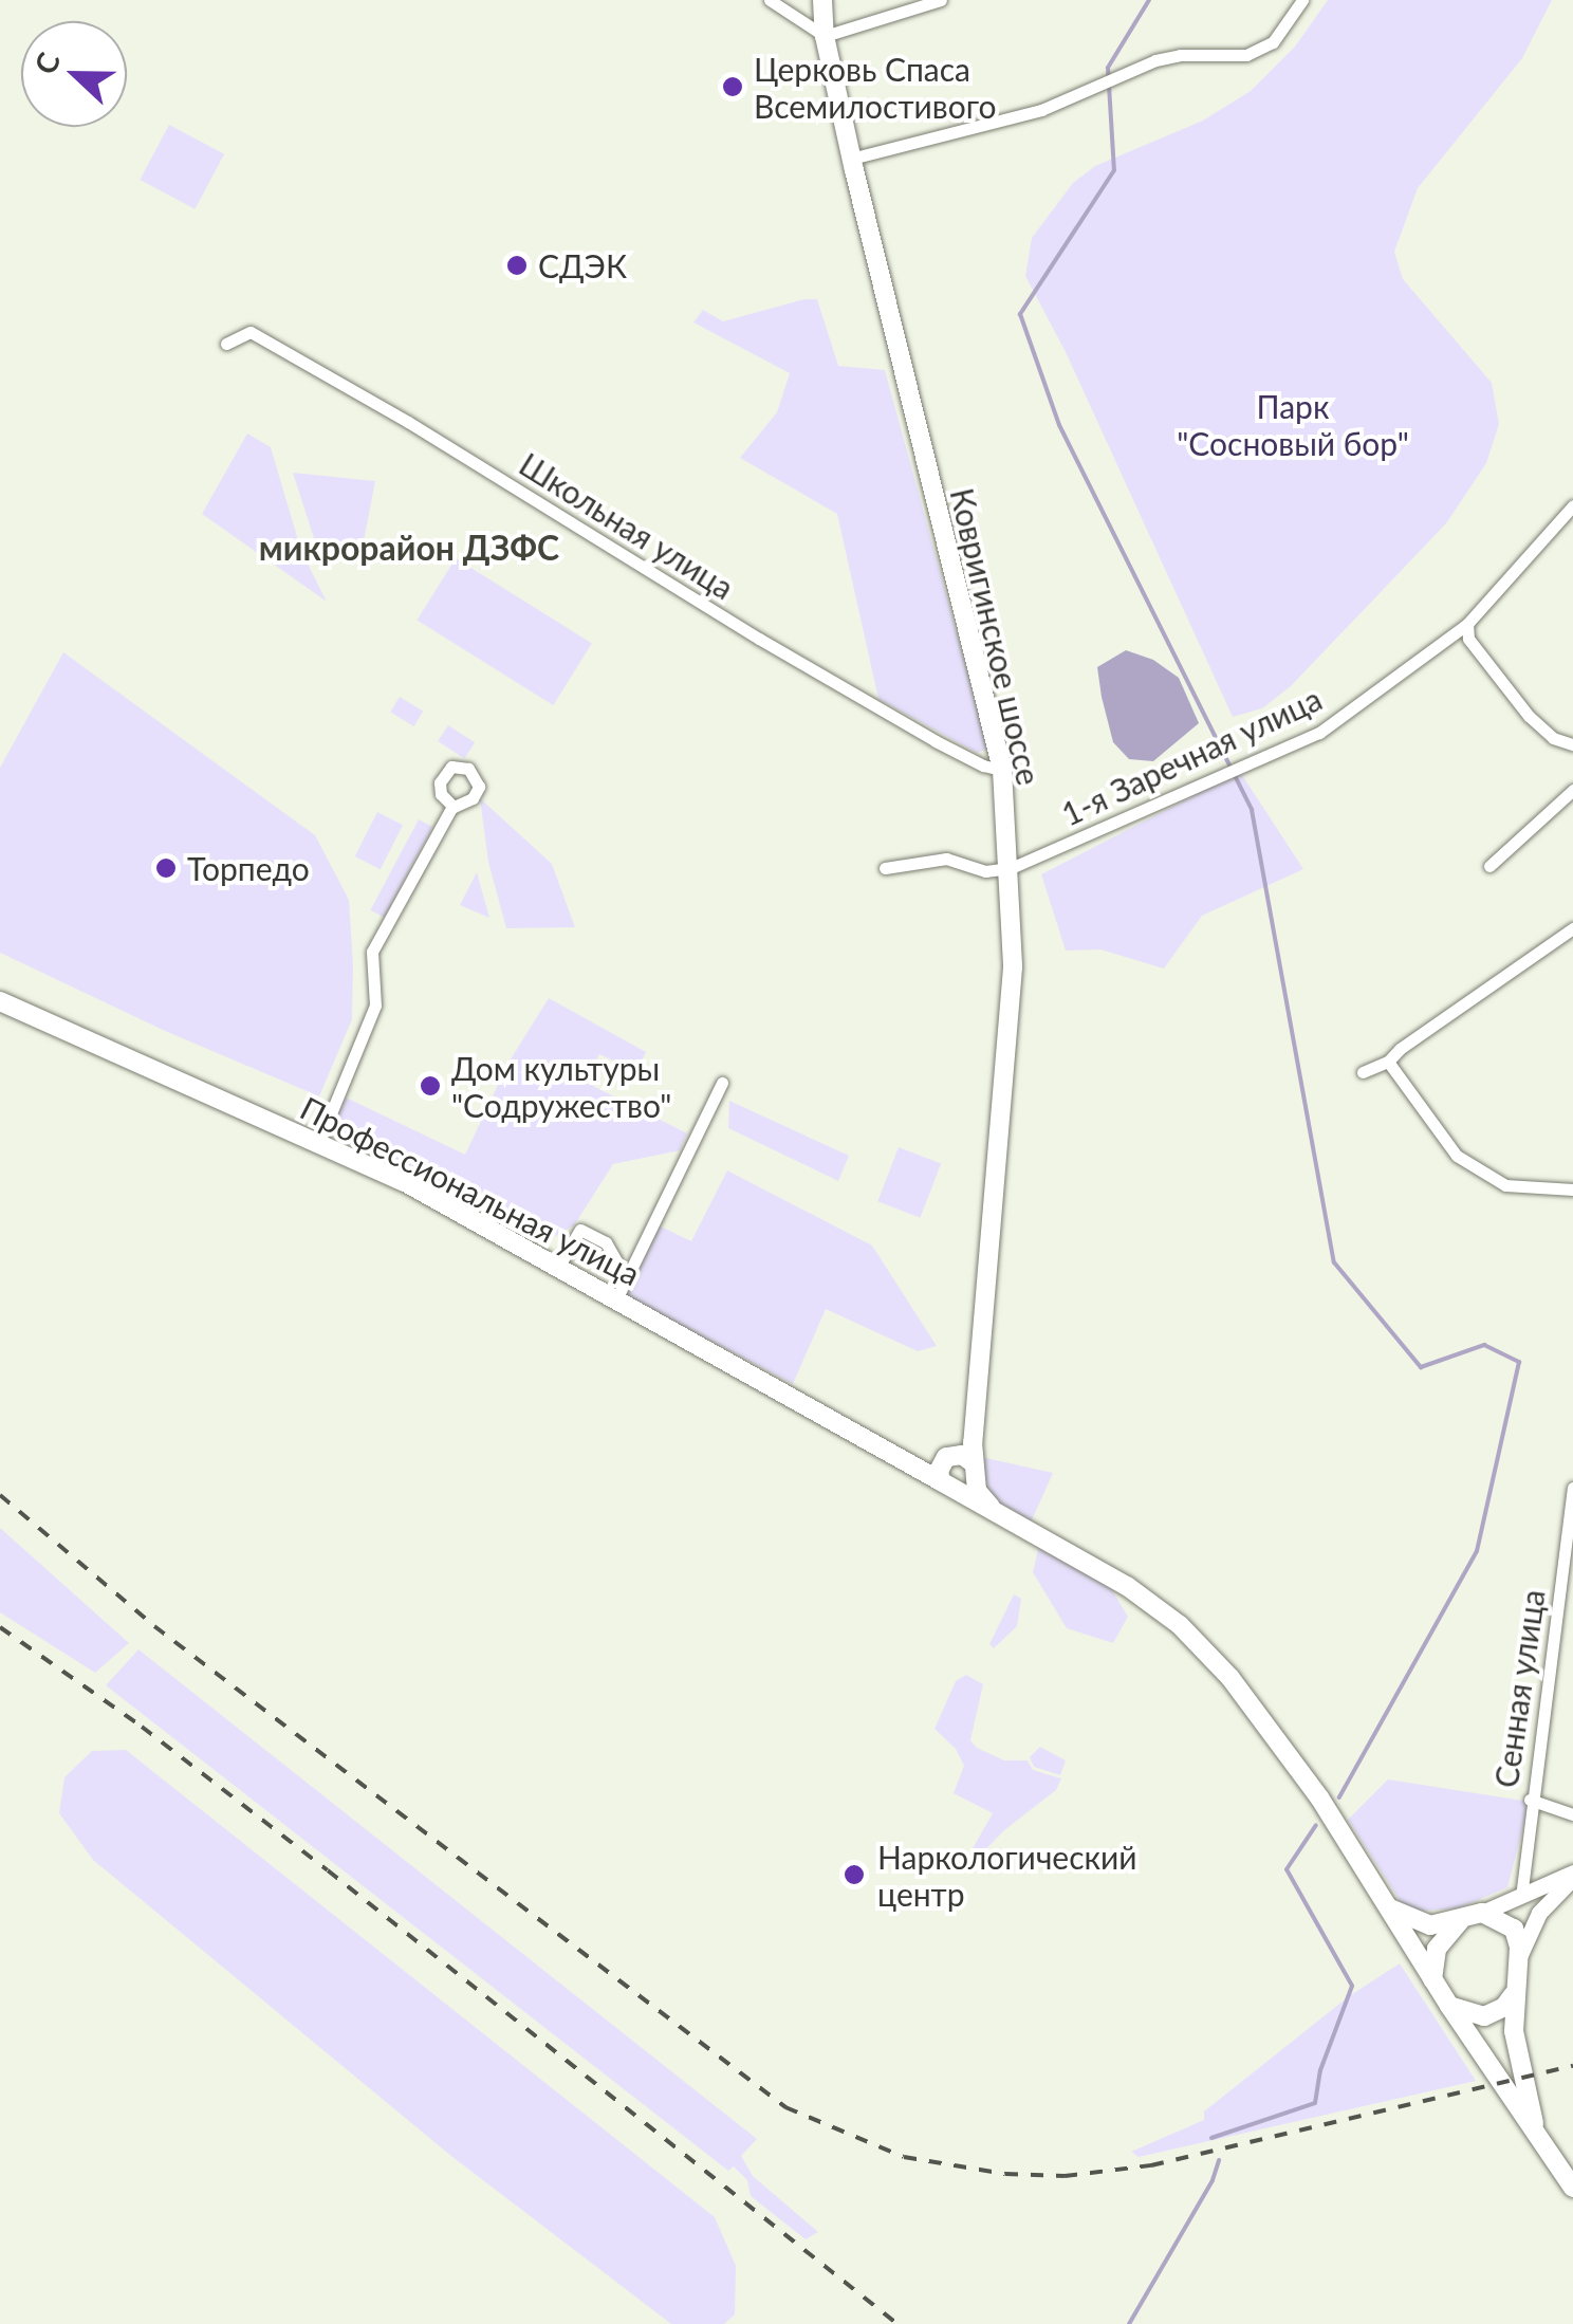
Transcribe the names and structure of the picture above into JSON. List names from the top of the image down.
{
  "streets": {
    "main road": ["Ковригинское шоссе", "Профессиональная улица"],
    "street": ["Школьная улица", "1-я Заречная улица", "Сенная улица"]
  },
  "crossings": [
    ["Школьная улица", "Ковригинское шоссе"],
    ["Ковригинское шоссе", "1-я Заречная улица"],
    ["Ковригинское шоссе", "Профессиональная улица"]
  ],
  "districts": ["микрорайон ДЗФС"],
  "parks": ["Парк \"Сосновый бор\""],
  "places": [
    "Церковь Спаса Всемилостивого",
    "СДЭК",
    "Торпедо",
    "Дом культуры \"Содружество\"",
    "Наркологический центр"
  ],
  "north": "left"
}
